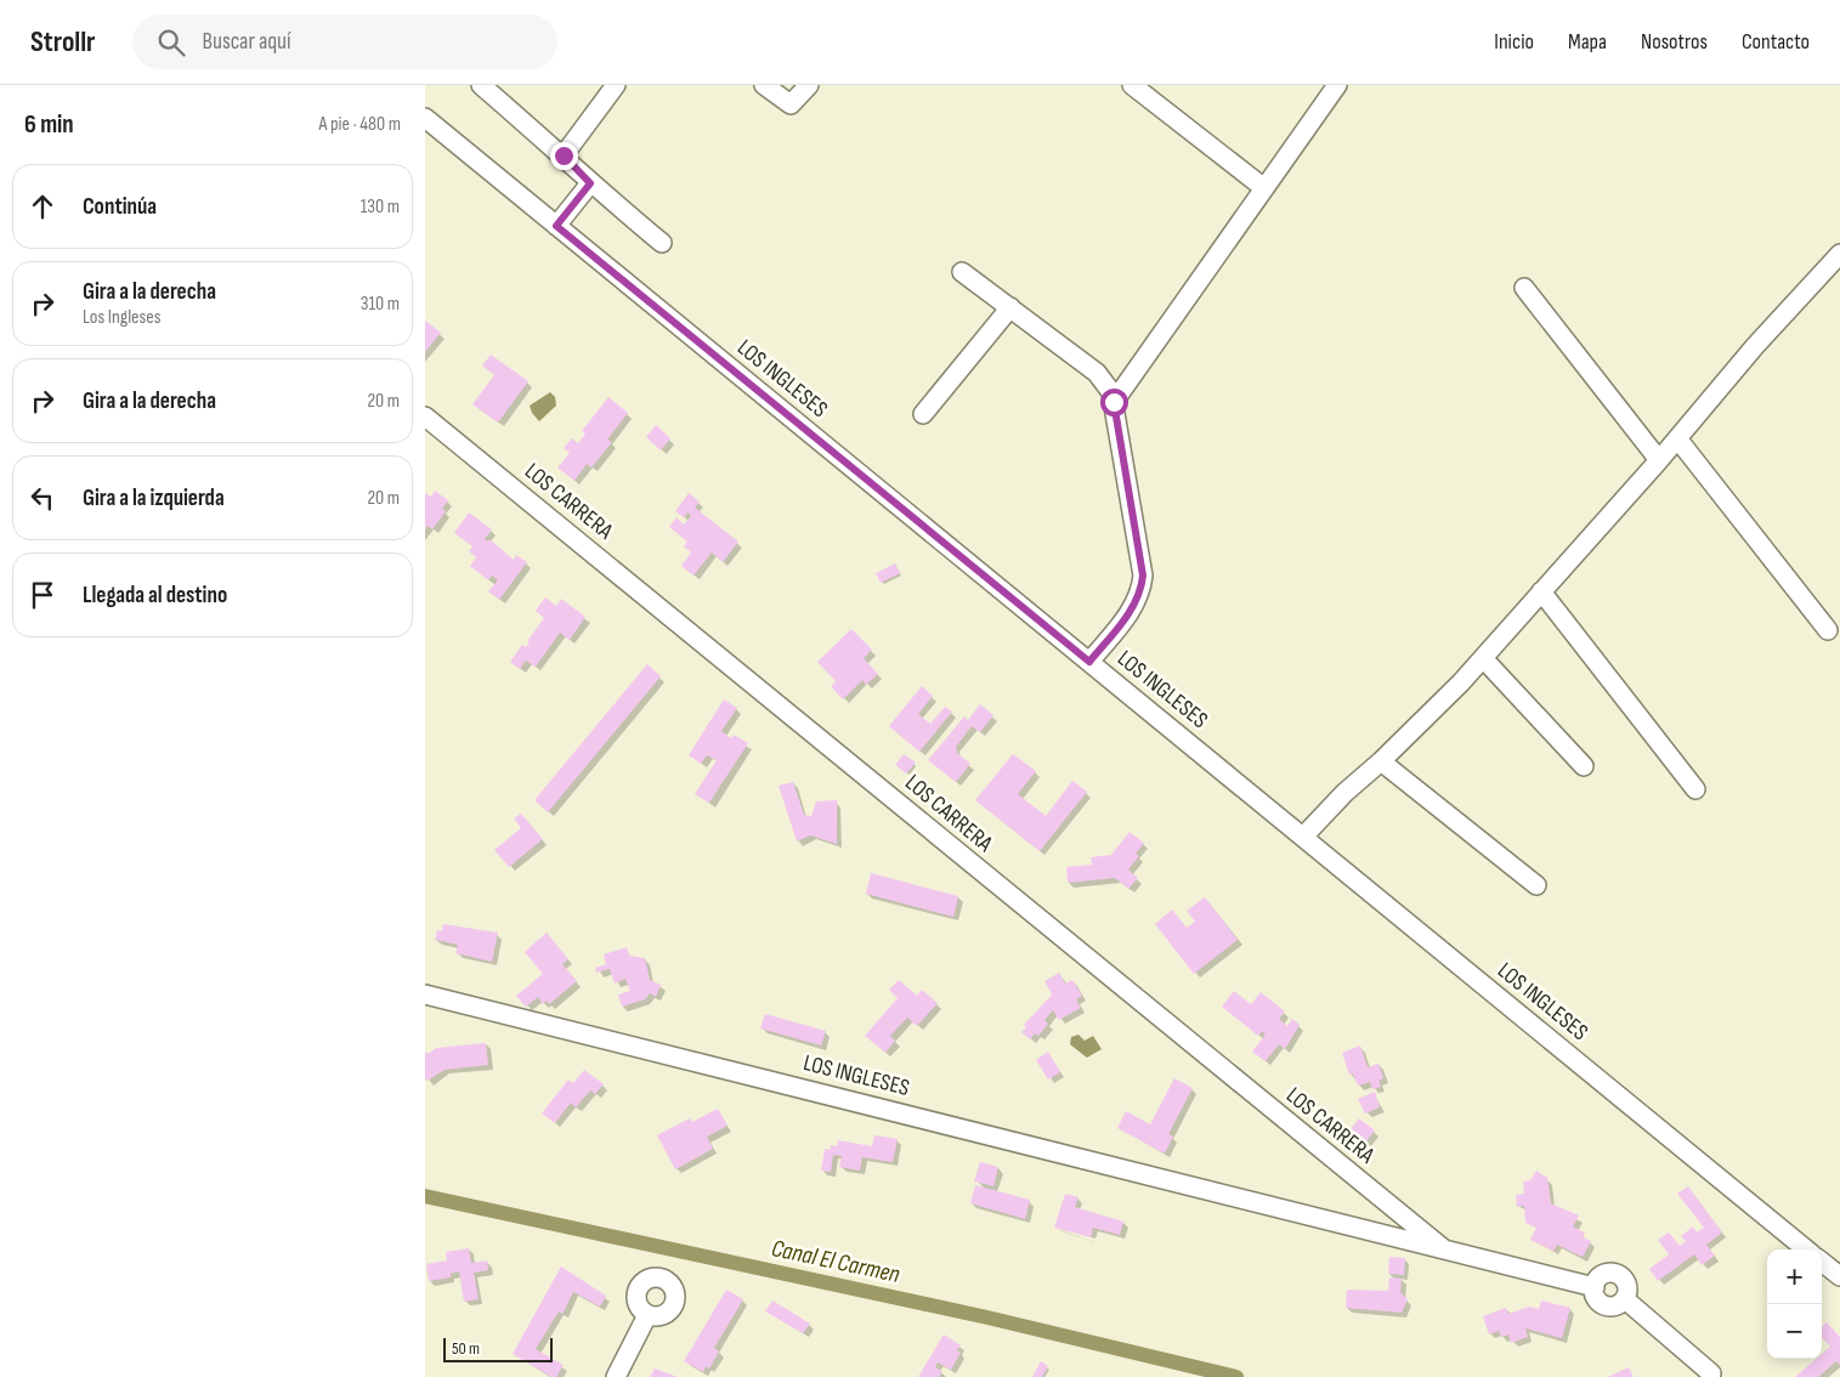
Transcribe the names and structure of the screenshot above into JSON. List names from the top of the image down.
{
  "streets": {
    "street": ["LOS INGLESES", "LOS CARRERA"]
  },
  "crossings": [
    ["LOS INGLESES", "LOS CARRERA"]
  ],
  "water": ["Canal El Carmen"],
  "scale_bar": "50 m",
  "page": {
    "header": "Strollr",
    "search": "Buscar aquí",
    "nav": [
      "Inicio",
      "Mapa",
      "Nosotros",
      "Contacto"
    ],
    "heading": ["6 min", "A pie · 480 m"],
    "list": [
      ["Continúa", "130 m"],
      ["Gira a la derecha", "Los Ingleses", "310 m"],
      ["Gira a la derecha", "20 m"],
      ["Gira a la izquierda", "20 m"],
      "Llegada al destino"
    ],
    "map_buttons": ["+", "−"],
    "scale": "50 m"
  }
}
